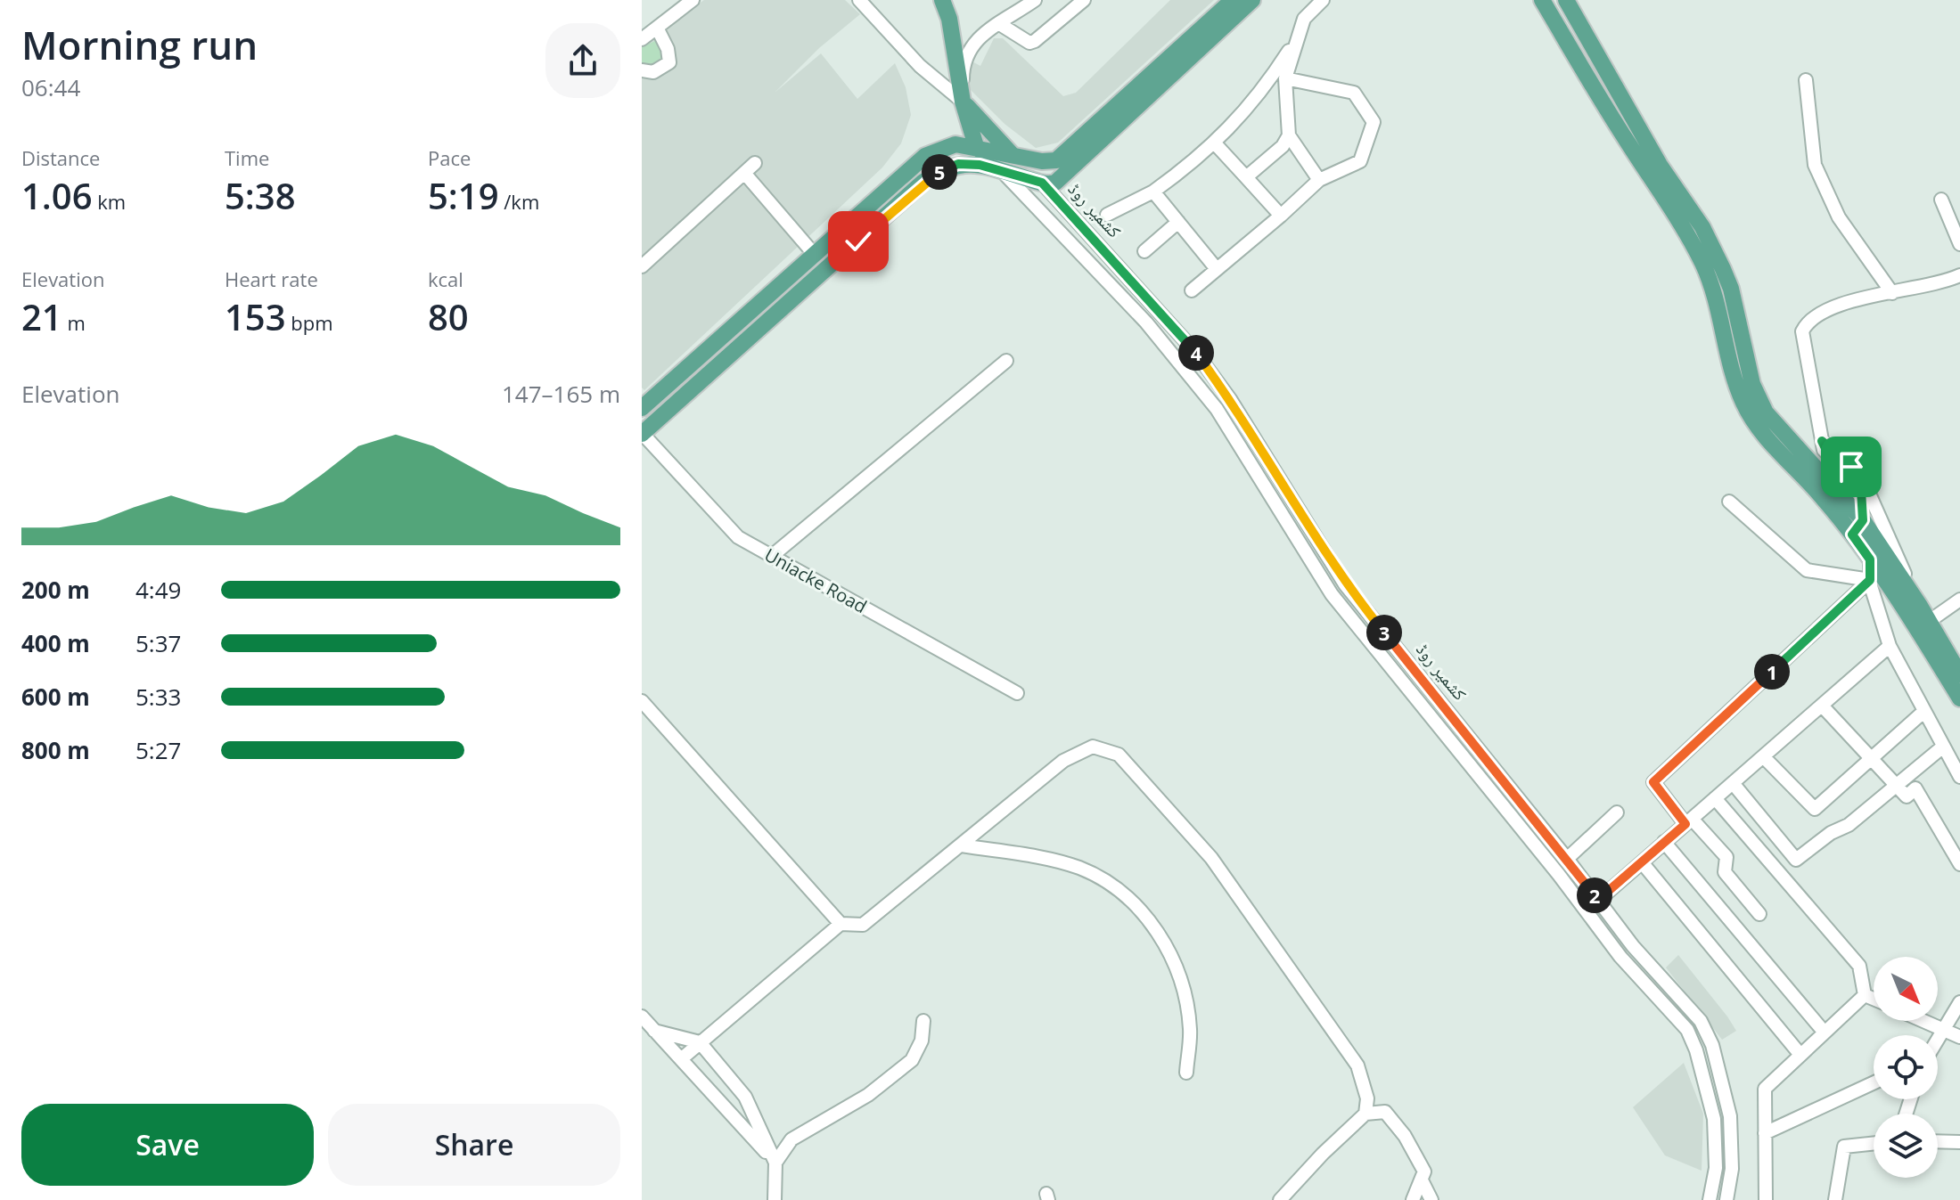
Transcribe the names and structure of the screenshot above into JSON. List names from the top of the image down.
{
  "streets": {
    "main road": ["کشمیر روڈ"],
    "street": ["Uniacke Road"]
  },
  "north": "bottom right",
  "page": {
    "heading": ["Morning run", "06:44"],
    "stats": [
      ["Distance", "1.06 km"],
      ["Time", "5:38"],
      ["Pace", "5:19 /km"],
      ["Elevation", "21 m"],
      ["Heart rate", "153 bpm"],
      ["kcal", "80"]
    ],
    "pins": [
      "5",
      "4",
      "3",
      "1",
      "2"
    ],
    "chart": ["Elevation", "147–165 m"],
    "list": [
      {
        "name": "200 m",
        "note": "4:49"
      },
      {
        "name": "400 m",
        "note": "5:37"
      },
      {
        "name": "600 m",
        "note": "5:33"
      },
      {
        "name": "800 m",
        "note": "5:27"
      }
    ],
    "buttons": ["Save", "Share"]
  }
}
